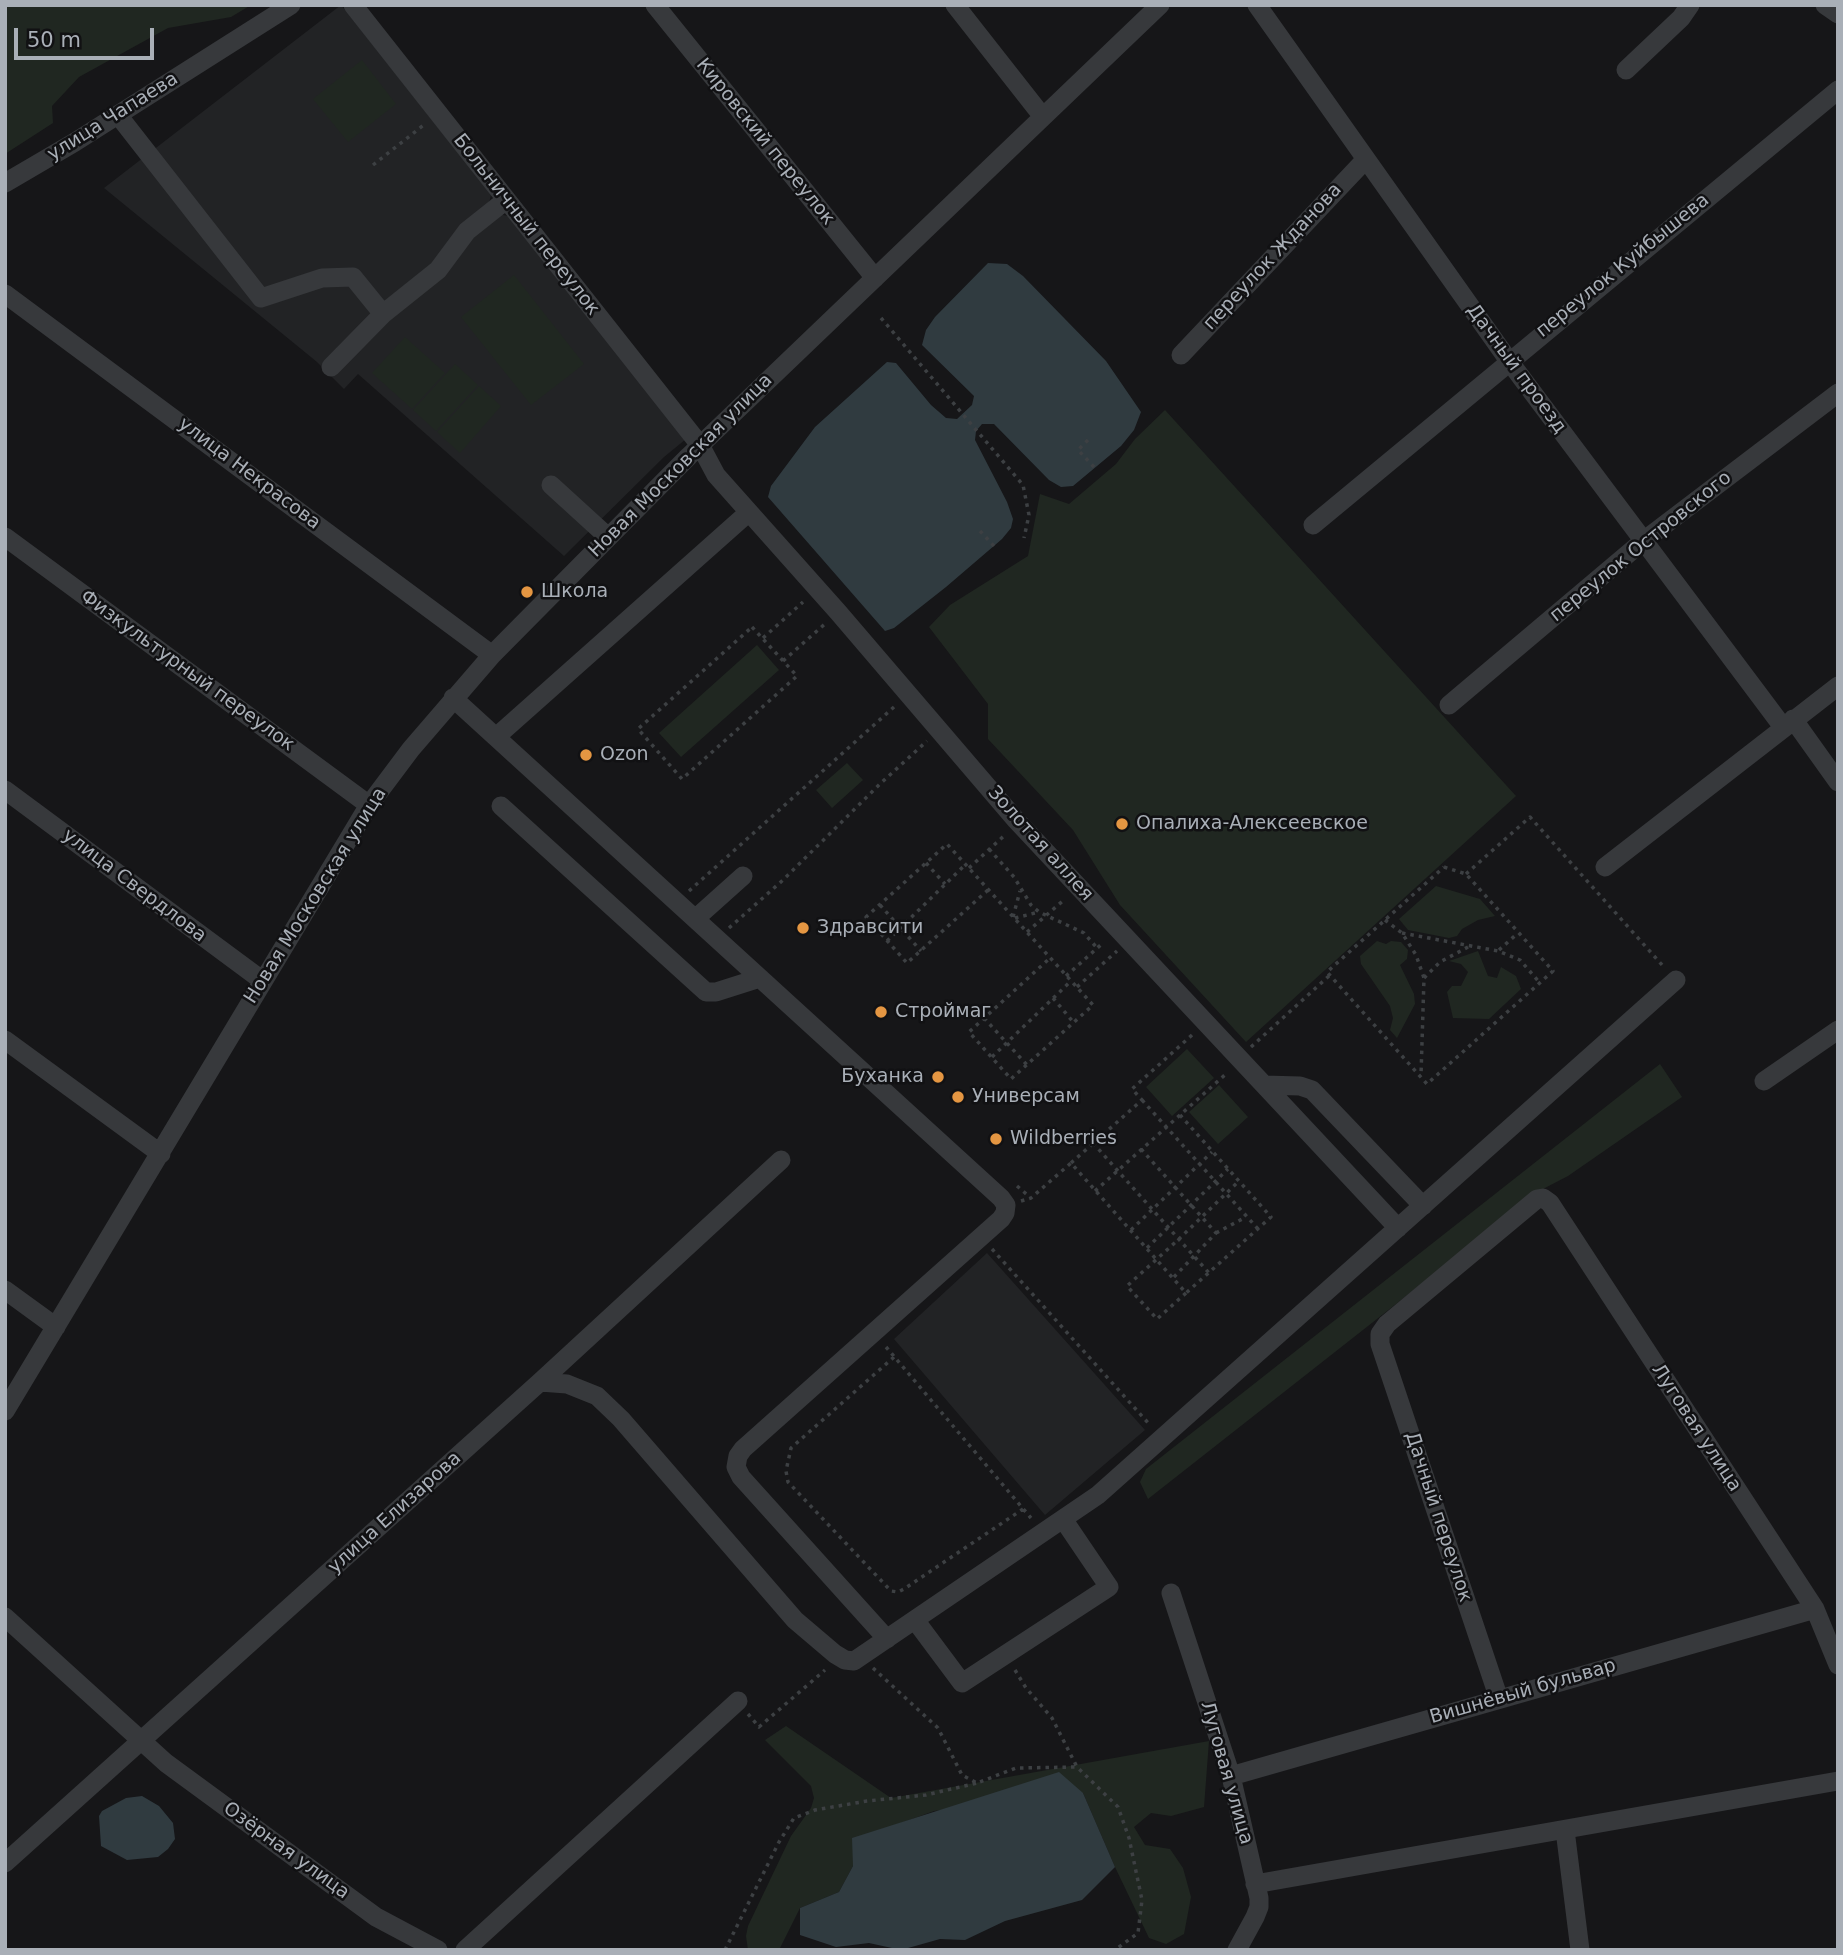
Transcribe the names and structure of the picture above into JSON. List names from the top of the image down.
{
  "streets": {
    "street": [
      "улица Чапаева",
      "Кировский переулок",
      "Больничный переулок",
      "переулок Жданова",
      "переулок Куйбышева",
      "Дачный проезд",
      "Новая Московская улица",
      "улица Некрасова",
      "переулок Островского",
      "Физкультурный переулок",
      "Золотая аллея",
      "улица Свердлова",
      "Луговая улица",
      "улица Елизарова",
      "Дачный переулок",
      "Вишнёвый бульвар",
      "Озёрная улица"
    ]
  },
  "crossings": [
    ["Кировский переулок", "Новая Московская улица"],
    ["Больничный переулок", "Новая Московская улица"],
    ["Больничный переулок", "Золотая аллея"],
    ["переулок Жданова", "Дачный проезд"],
    ["переулок Куйбышева", "Дачный проезд"],
    ["Дачный проезд", "переулок Островского"],
    ["Новая Московская улица", "улица Некрасова"],
    ["Новая Московская улица", "Физкультурный переулок"],
    ["Новая Московская улица", "Золотая аллея"],
    ["Новая Московская улица", "улица Свердлова"],
    ["Луговая улица", "Дачный переулок"],
    ["Луговая улица", "Вишнёвый бульвар"],
    ["улица Елизарова", "Озёрная улица"],
    ["Дачный переулок", "Вишнёвый бульвар"]
  ],
  "places": [
    "Школа",
    "Ozon",
    "Опалиха-Алексеевское",
    "Здравсити",
    "Строймаг",
    "Буханка",
    "Универсам",
    "Wildberries"
  ],
  "scale_bar": "50 m"
}
